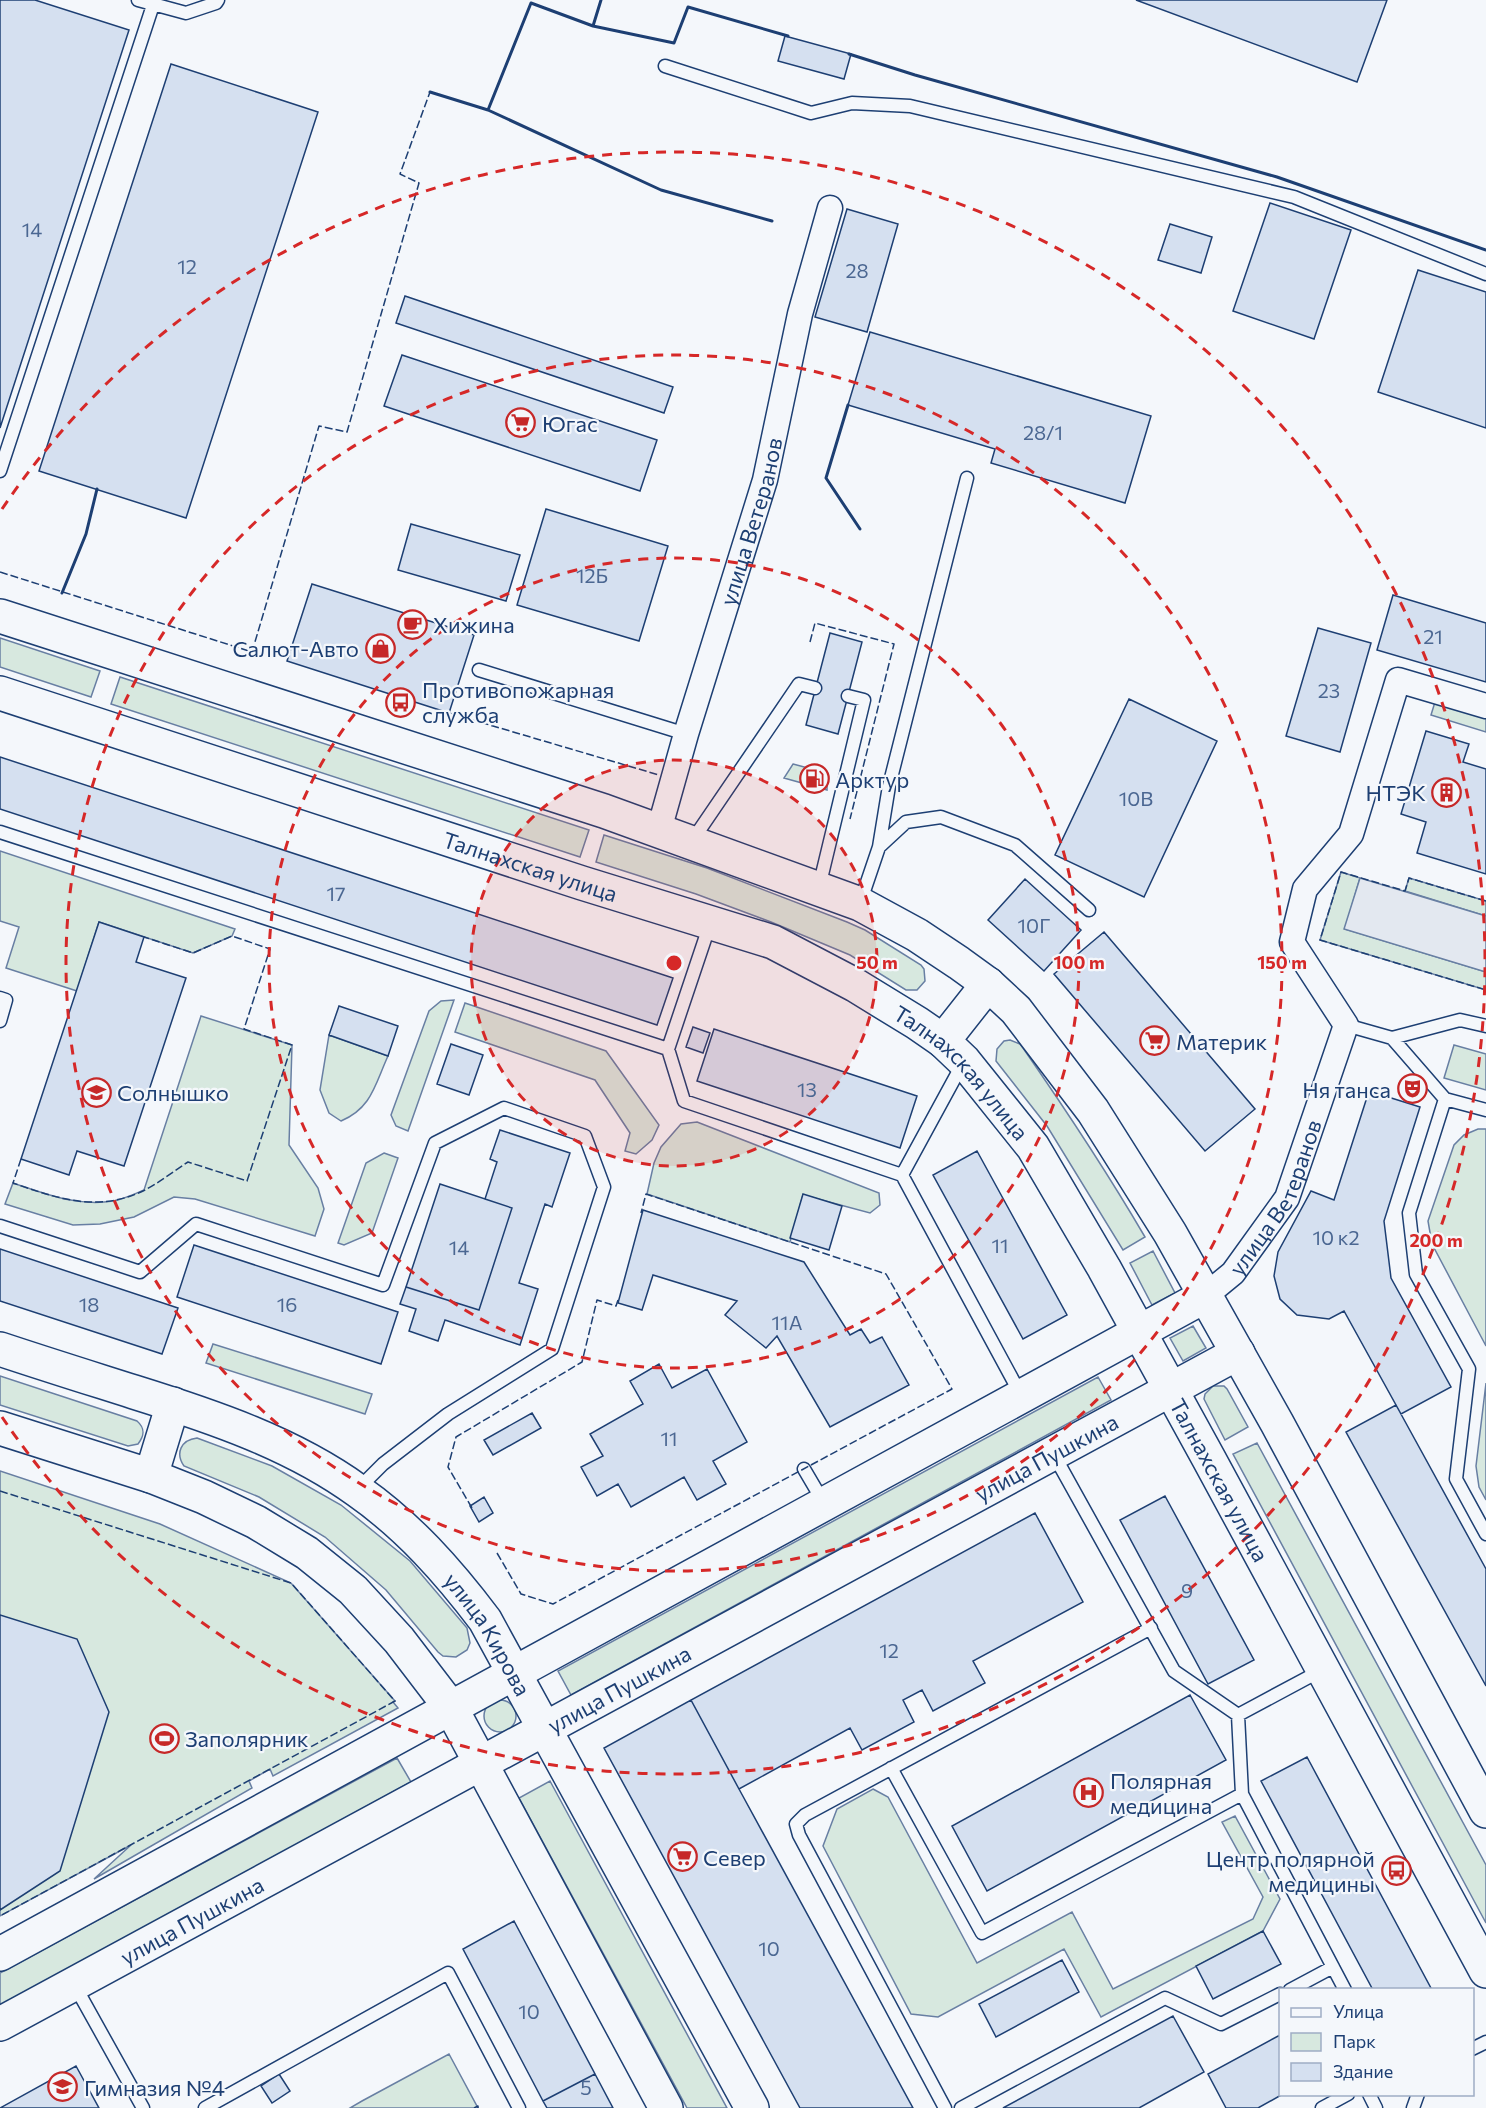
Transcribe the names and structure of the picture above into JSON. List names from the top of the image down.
{
  "streets": {
    "street": [
      "улица Ветеранов",
      "Талнахская улица",
      "улица Пушкина",
      "улица Кирова"
    ]
  },
  "crossings": [
    ["Талнахская улица", "улица Пушкина"],
    ["улица Пушкина", "улица Кирова"]
  ],
  "places": {
    "supermarket": ["Югас", "Материк", "Север"],
    "cafe": ["Хижина"],
    "shop": ["Салют-Авто"],
    "bus stop": ["Противопожарная служба", "Центр полярной медицины"],
    "fuel station": ["Арктур"],
    "building": ["НТЭК"],
    "theatre": ["Ня танса"],
    "school or university": ["Солнышко", "Гимназия №4"],
    "sports": ["Заполярник"],
    "hospital": ["Полярная медицина"]
  },
  "house_numbers": [
    "14",
    "12",
    "28",
    "28/1",
    "12Б",
    "21",
    "23",
    "10В",
    "17",
    "10Г",
    "13",
    "10 к2",
    "11",
    "14",
    "18",
    "16",
    "11А",
    "11",
    "9",
    "12",
    "10",
    "10",
    "5"
  ],
  "legend": ["Улица", "Парк", "Здание"],
  "rings": [
    "50 m",
    "100 m",
    "150 m",
    "200 m"
  ]
}
